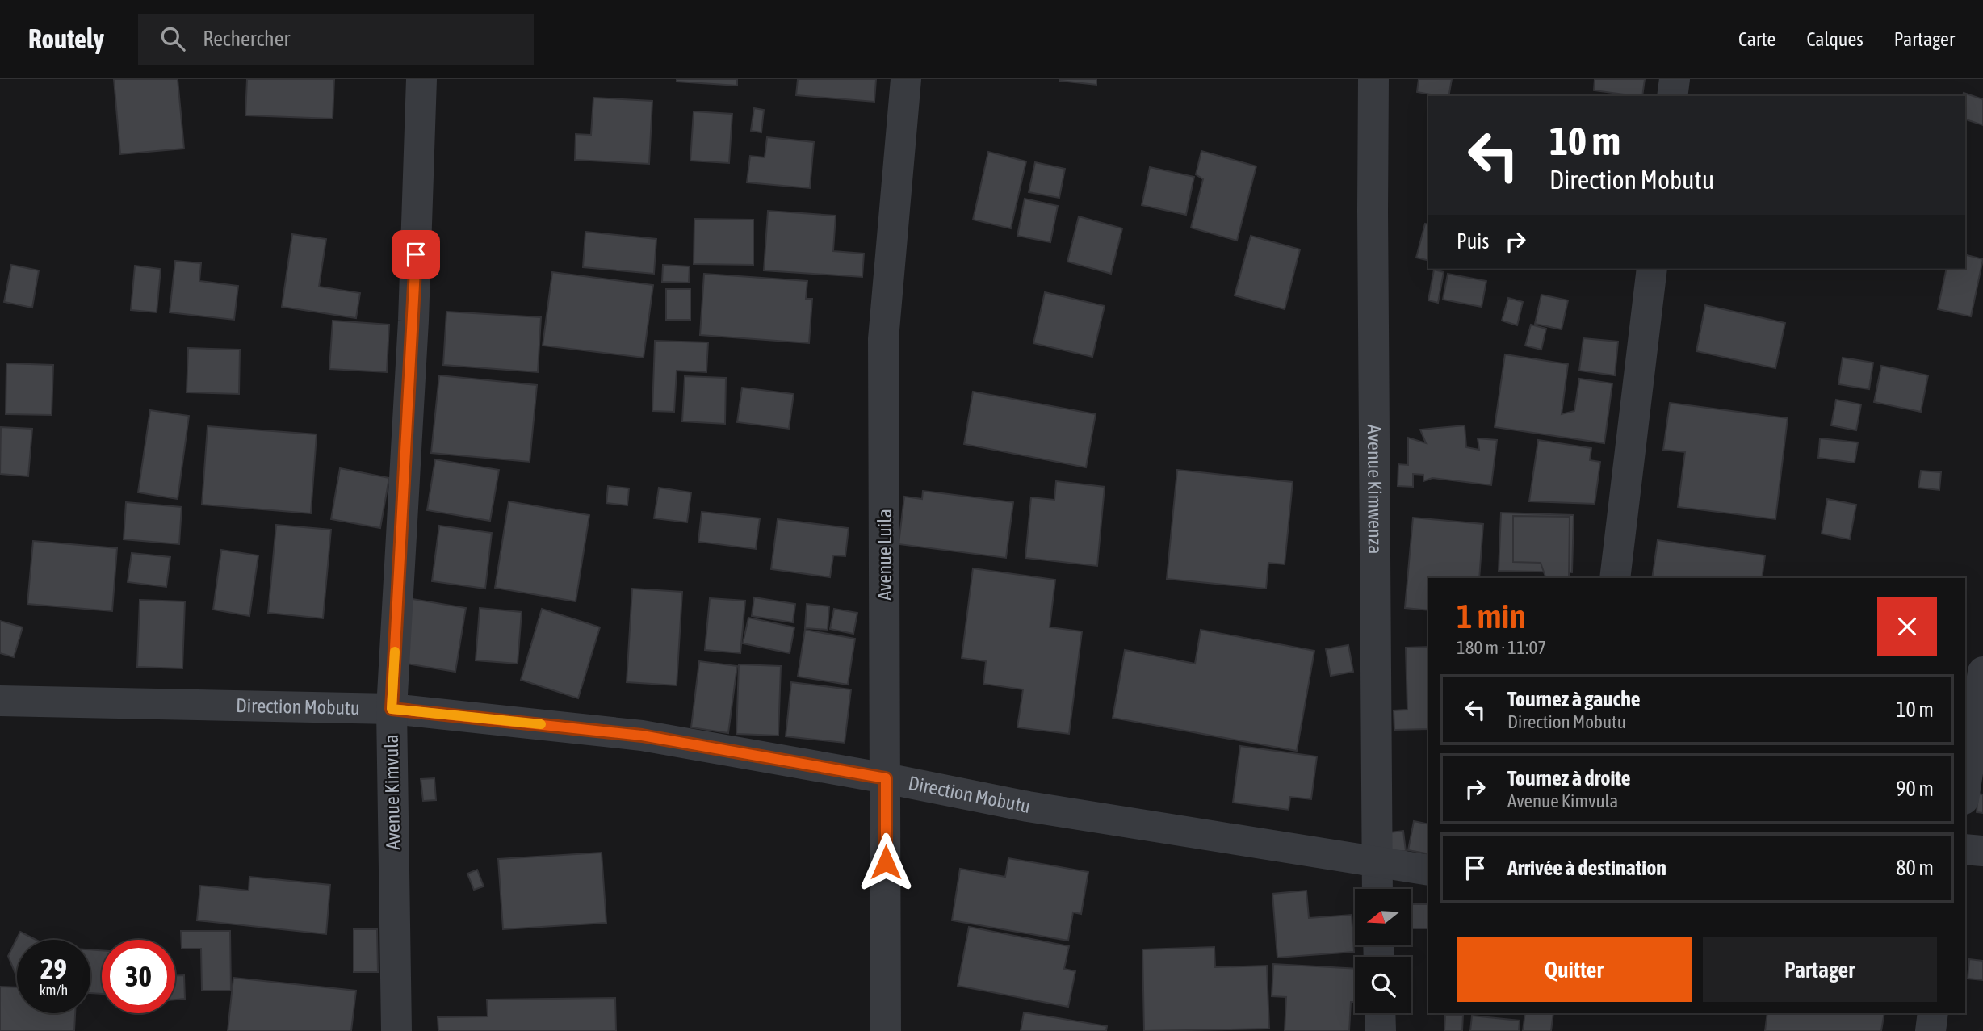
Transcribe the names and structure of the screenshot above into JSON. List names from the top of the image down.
{
  "streets": {
    "street": [
      "Avenue Kimwenza",
      "Avenue Luila",
      "Direction Mobutu",
      "Avenue Kimvula"
    ]
  },
  "crossings": [
    ["Avenue Kimwenza", "Direction Mobutu"],
    ["Avenue Luila", "Direction Mobutu"],
    ["Direction Mobutu", "Avenue Kimvula"]
  ],
  "north": "left",
  "page": {
    "header": "Routely",
    "search": "Rechercher",
    "nav": ["Carte", "Calques", "Partager"],
    "turn": ["10 m", "Direction Mobutu"],
    "then": "Puis",
    "heading": ["1 min", "180 m · 11:07"],
    "list": [
      {
        "name": "Tournez à gauche",
        "note": "Direction Mobutu",
        "value": "10 m"
      },
      {
        "name": "Tournez à droite",
        "note": "Avenue Kimvula",
        "value": "90 m"
      },
      {
        "name": "Arrivée à destination",
        "value": "80 m"
      }
    ],
    "buttons": ["Quitter", "Partager"],
    "speed": "29 km/h",
    "limit": "30"
  }
}
